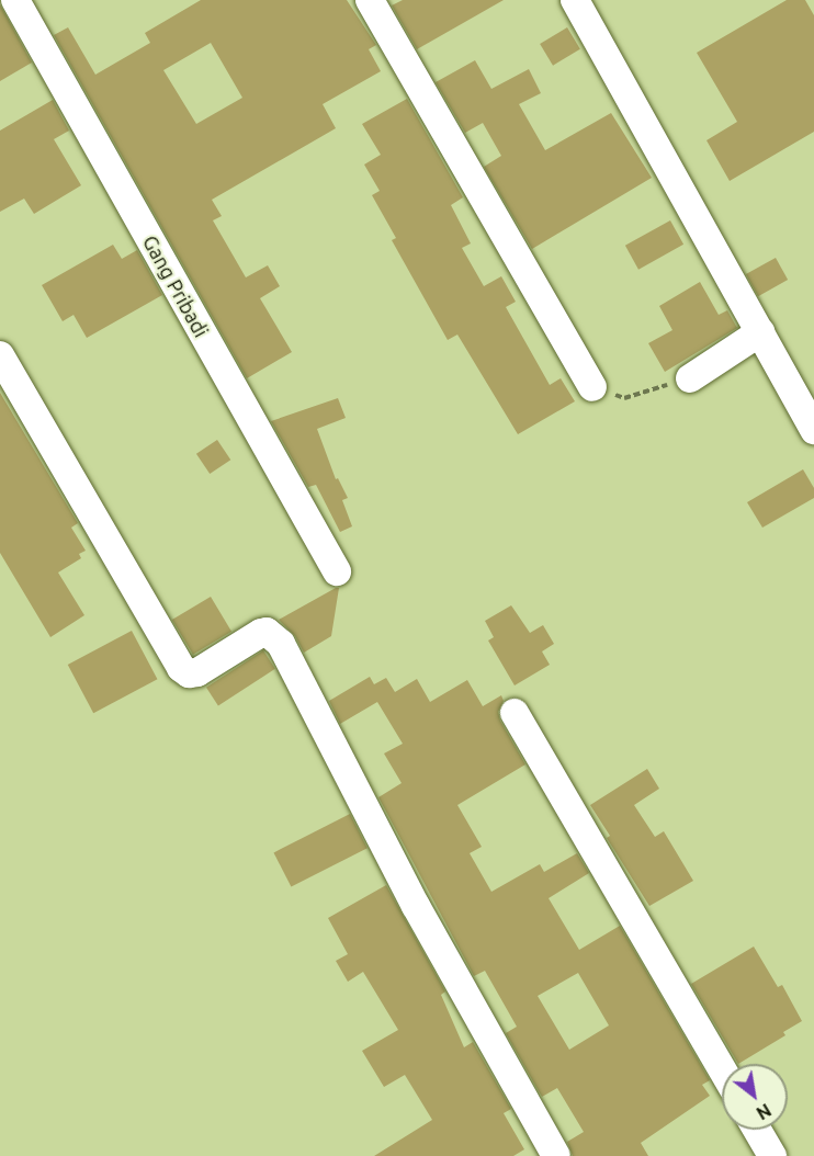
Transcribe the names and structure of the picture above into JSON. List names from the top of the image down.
{
  "streets": {
    "street": ["Gang Pribadi"]
  },
  "north": "bottom right"
}
